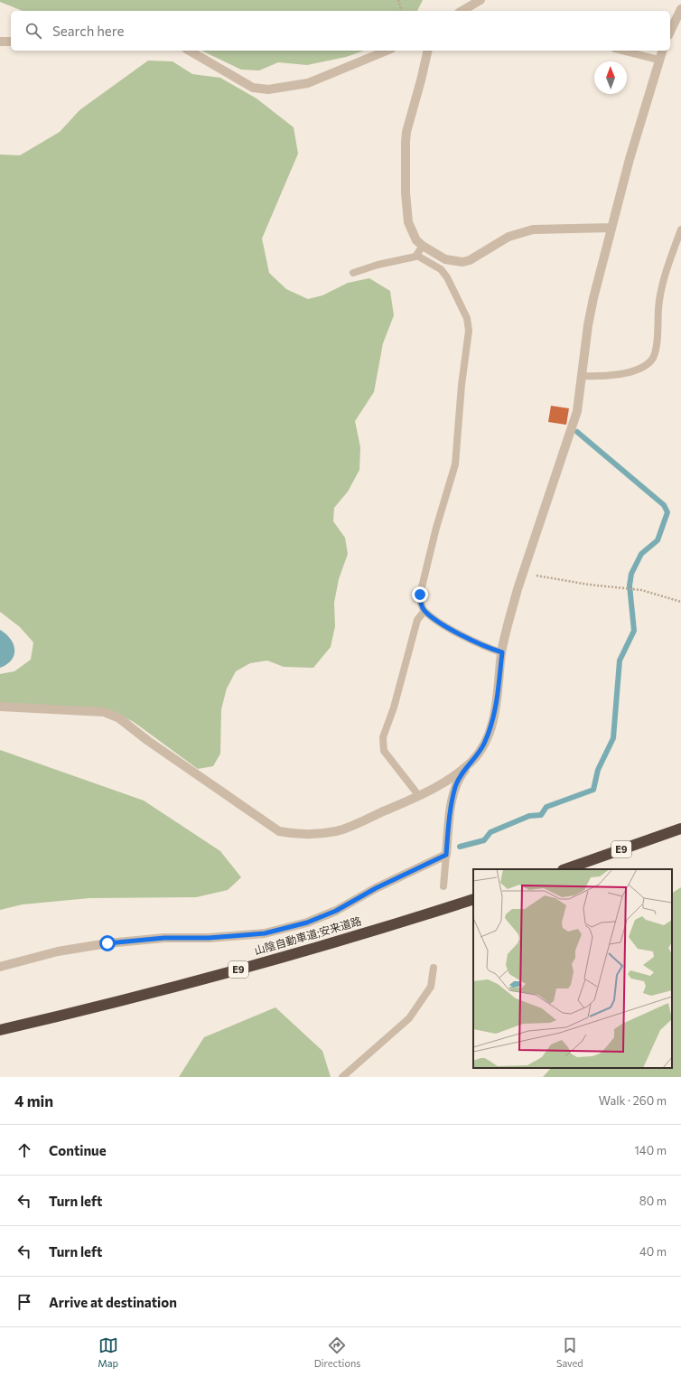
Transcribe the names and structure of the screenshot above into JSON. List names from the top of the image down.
{
  "streets": {
    "highway": ["E9", "山陰自動車道;安来道路"]
  },
  "north": "top",
  "page": {
    "search": "Search here",
    "heading": ["4 min", "Walk · 260 m"],
    "list": [
      ["Continue", "140 m"],
      ["Turn left", "80 m"],
      ["Turn left", "40 m"],
      "Arrive at destination"
    ],
    "nav": ["Map", "Directions", "Saved"]
  }
}
